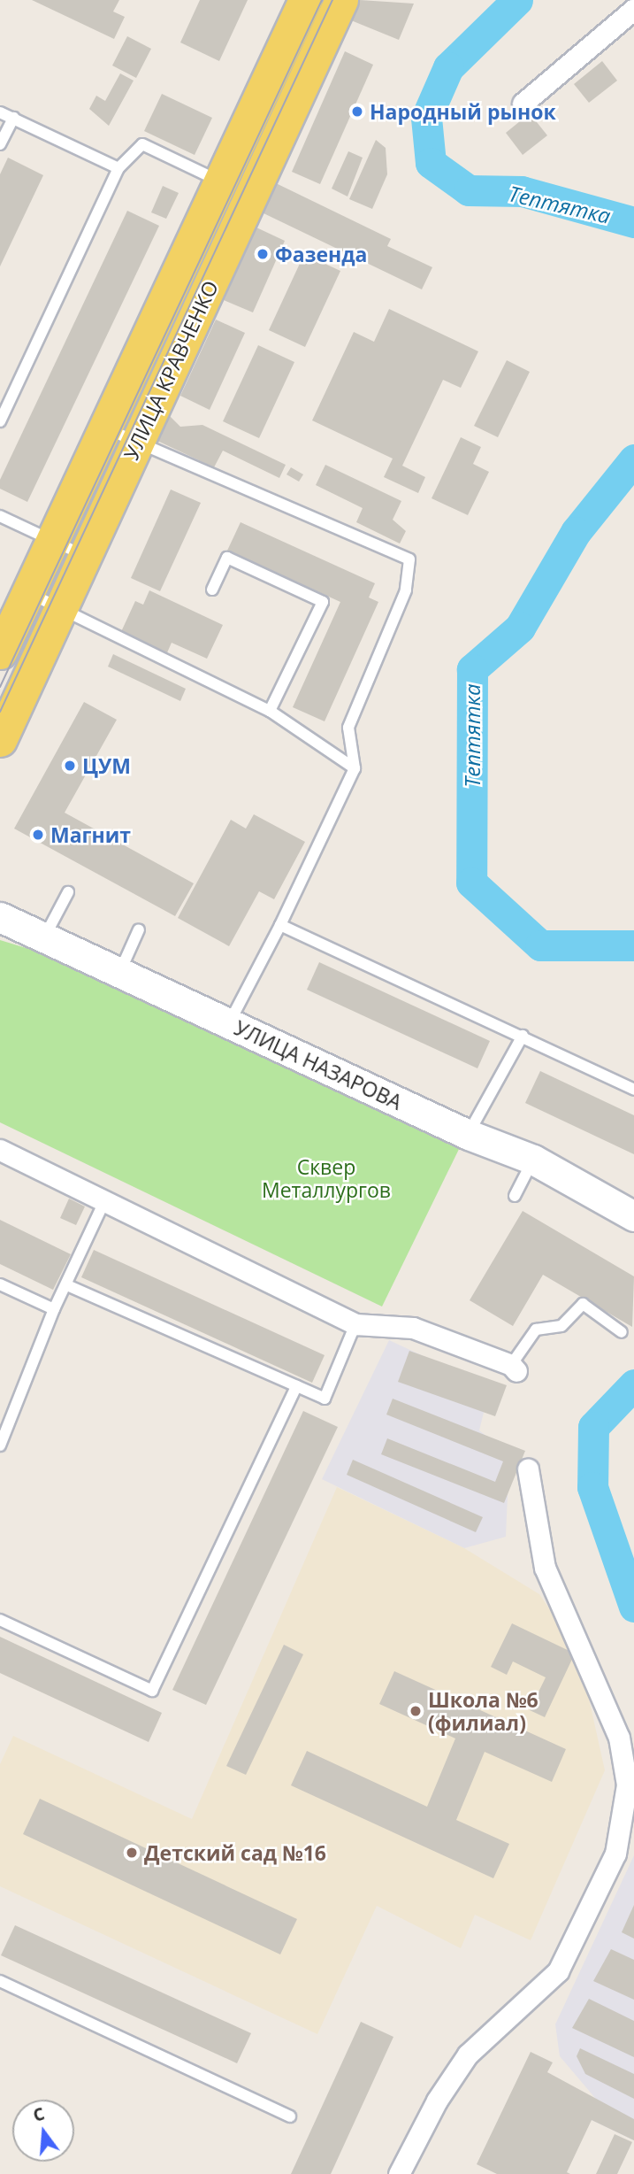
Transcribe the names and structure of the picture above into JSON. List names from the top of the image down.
{
  "streets": {
    "main road": ["УЛИЦА КРАВЧЕНКО", "УЛИЦА НАЗАРОВА"]
  },
  "water": ["Тептятка"],
  "parks": ["Сквер Металлургов"],
  "places": [
    "Народный рынок",
    "Фазенда",
    "ЦУМ",
    "Магнит",
    "Школа №6 (филиал)",
    "Детский сад №16"
  ],
  "north": "top"
}
